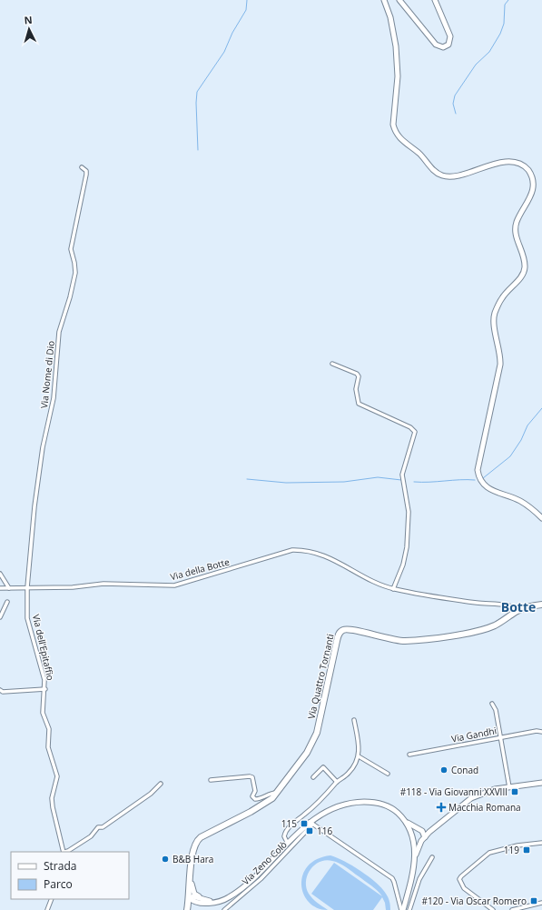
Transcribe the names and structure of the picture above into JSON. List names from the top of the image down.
{
  "streets": {
    "main road": ["Via Quattro Tornanti"],
    "street": [
      "Via Nome di Dio",
      "Via della Botte",
      "Via dell'Epitaffio",
      "Via Gandhi",
      "Via Zeno Colò"
    ]
  },
  "crossings": [
    ["Via Nome di Dio", "Via della Botte"],
    ["Via Nome di Dio", "Via dell'Epitaffio"],
    ["Via della Botte", "Via dell'Epitaffio"],
    ["Via della Botte", "Via Quattro Tornanti"]
  ],
  "districts": ["Botte"],
  "places": {
    "other": ["Conad", "B&B Hara"],
    "transit": [
      "#118 - Via Giovanni XXVIII",
      "115",
      "116",
      "119",
      "#120 - Via Oscar Romero"
    ],
    "health": ["Macchia Romana"]
  },
  "legend": ["Strada", "Parco"],
  "north": "top"
}
